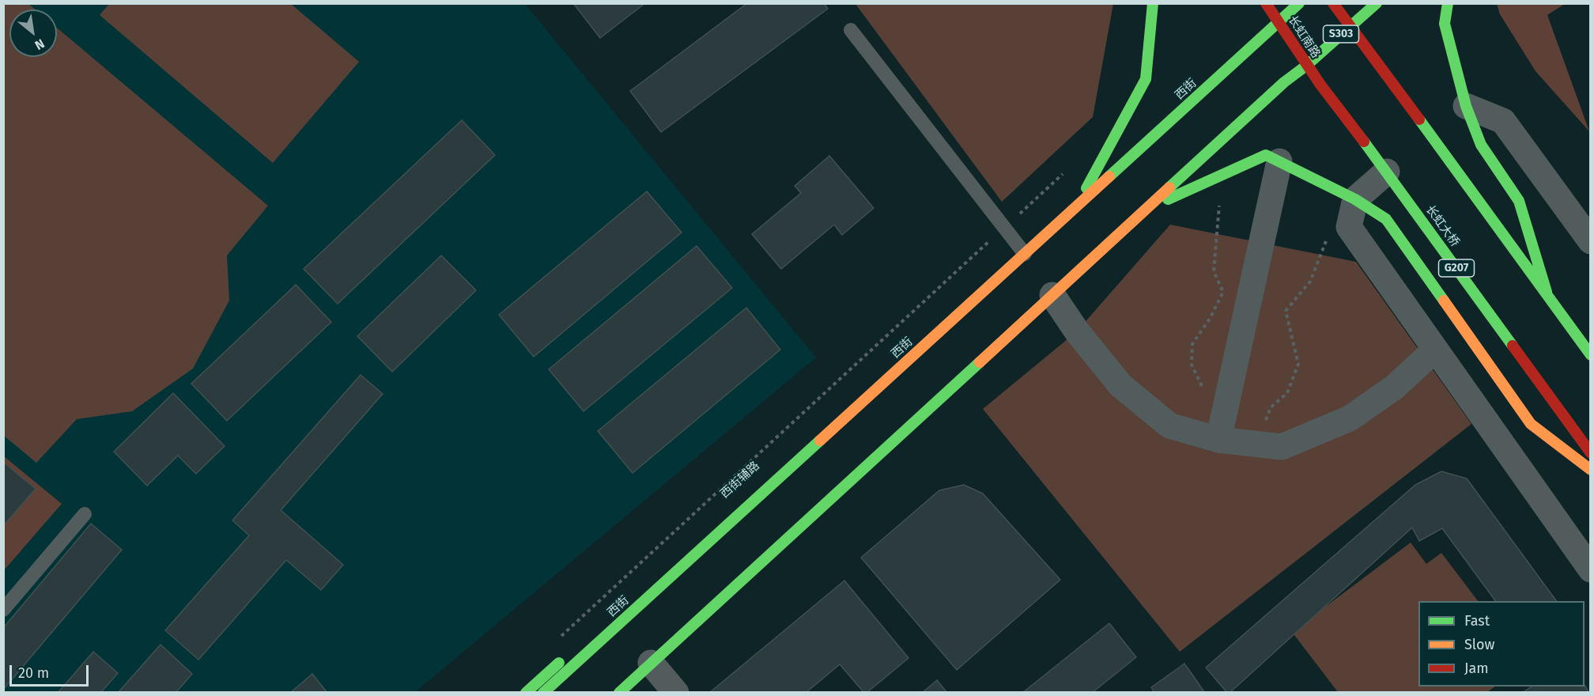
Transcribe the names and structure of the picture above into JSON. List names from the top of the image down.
{
  "streets": {
    "main road": [
      "S303",
      "长虹南路",
      "西街",
      "长虹大桥",
      "G207"
    ]
  },
  "crossings": [
    ["S303", "长虹南路"],
    ["长虹南路", "西街"],
    ["长虹南路", "长虹大桥"]
  ],
  "legend": ["Fast", "Slow", "Jam"],
  "scale_bar": "20 m",
  "north": "bottom right"
}
